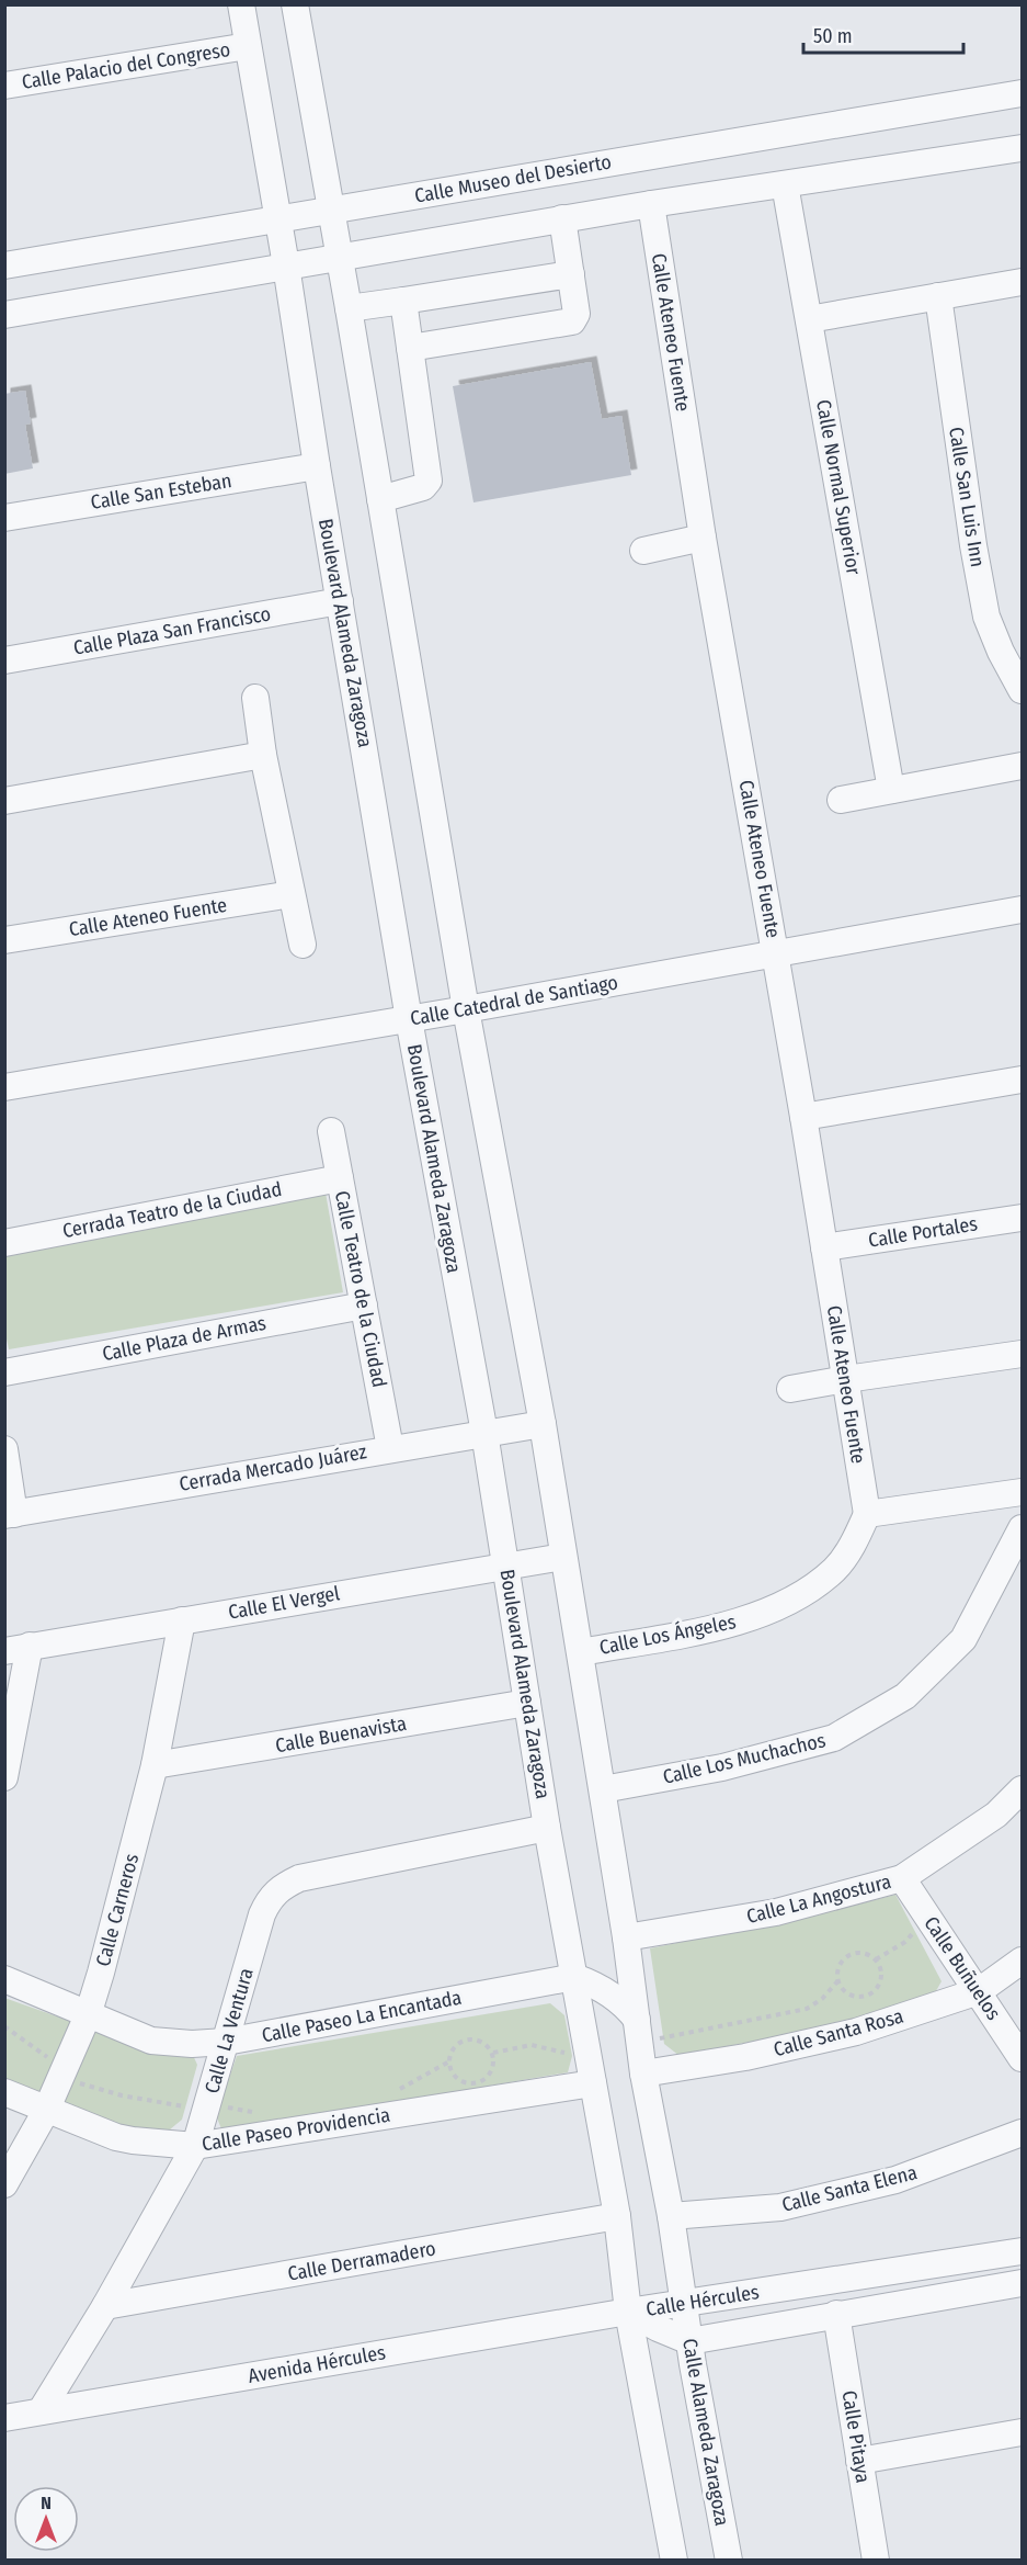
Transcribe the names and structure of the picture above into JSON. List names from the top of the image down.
{
  "streets": {
    "street": [
      "Calle Palacio del Congreso",
      "Calle Museo del Desierto",
      "Calle Ateneo Fuente",
      "Calle Normal Superior",
      "Calle San Esteban",
      "Calle San Luis Inn",
      "Calle Plaza San Francisco",
      "Boulevard Alameda Zaragoza",
      "Calle Catedral de Santiago",
      "Cerrada Teatro de la Ciudad",
      "Calle Portales",
      "Calle Teatro de la Ciudad",
      "Calle Plaza de Armas",
      "Cerrada Mercado Juárez",
      "Calle El Vergel",
      "Calle Los Ángeles",
      "Calle Buenavista",
      "Calle Los Muchachos",
      "Calle La Angostura",
      "Calle Carneros",
      "Calle Buñuelos",
      "Calle Paseo La Encantada",
      "Calle La Ventura",
      "Calle Santa Rosa",
      "Calle Paseo Providencia",
      "Calle Santa Elena",
      "Calle Derramadero",
      "Calle Hércules",
      "Avenida Hércules",
      "Calle Alameda Zaragoza",
      "Calle Pitaya"
    ]
  },
  "crossings": [
    ["Calle Palacio del Congreso", "Boulevard Alameda Zaragoza"],
    ["Calle Museo del Desierto", "Boulevard Alameda Zaragoza"],
    ["Calle Ateneo Fuente", "Calle Catedral de Santiago"],
    ["Calle Ateneo Fuente", "Calle Portales"],
    ["Calle Ateneo Fuente", "Calle Los Ángeles"],
    ["Calle San Esteban", "Boulevard Alameda Zaragoza"],
    ["Calle Plaza San Francisco", "Boulevard Alameda Zaragoza"],
    ["Boulevard Alameda Zaragoza", "Calle Catedral de Santiago"],
    ["Boulevard Alameda Zaragoza", "Cerrada Mercado Juárez"],
    ["Boulevard Alameda Zaragoza", "Calle El Vergel"],
    ["Boulevard Alameda Zaragoza", "Calle Buenavista"],
    ["Boulevard Alameda Zaragoza", "Calle Paseo La Encantada"],
    ["Boulevard Alameda Zaragoza", "Calle La Ventura"],
    ["Boulevard Alameda Zaragoza", "Calle Paseo Providencia"],
    ["Boulevard Alameda Zaragoza", "Calle Derramadero"],
    ["Boulevard Alameda Zaragoza", "Calle Hércules"],
    ["Boulevard Alameda Zaragoza", "Avenida Hércules"],
    ["Cerrada Teatro de la Ciudad", "Calle Teatro de la Ciudad"],
    ["Calle Teatro de la Ciudad", "Calle Plaza de Armas"],
    ["Calle Teatro de la Ciudad", "Cerrada Mercado Juárez"],
    ["Calle El Vergel", "Calle Carneros"],
    ["Calle Buenavista", "Calle Carneros"],
    ["Calle La Angostura", "Calle Buñuelos"],
    ["Calle Carneros", "Calle Paseo La Encantada"],
    ["Calle Carneros", "Calle Paseo Providencia"],
    ["Calle Buñuelos", "Calle Santa Rosa"],
    ["Calle Paseo La Encantada", "Calle La Ventura"],
    ["Calle La Ventura", "Calle Paseo Providencia"],
    ["Calle La Ventura", "Calle Derramadero"],
    ["Calle La Ventura", "Avenida Hércules"],
    ["Calle Hércules", "Avenida Hércules"],
    ["Calle Hércules", "Calle Alameda Zaragoza"],
    ["Calle Hércules", "Calle Pitaya"]
  ],
  "scale_bar": "50 m",
  "north": "top"
}
